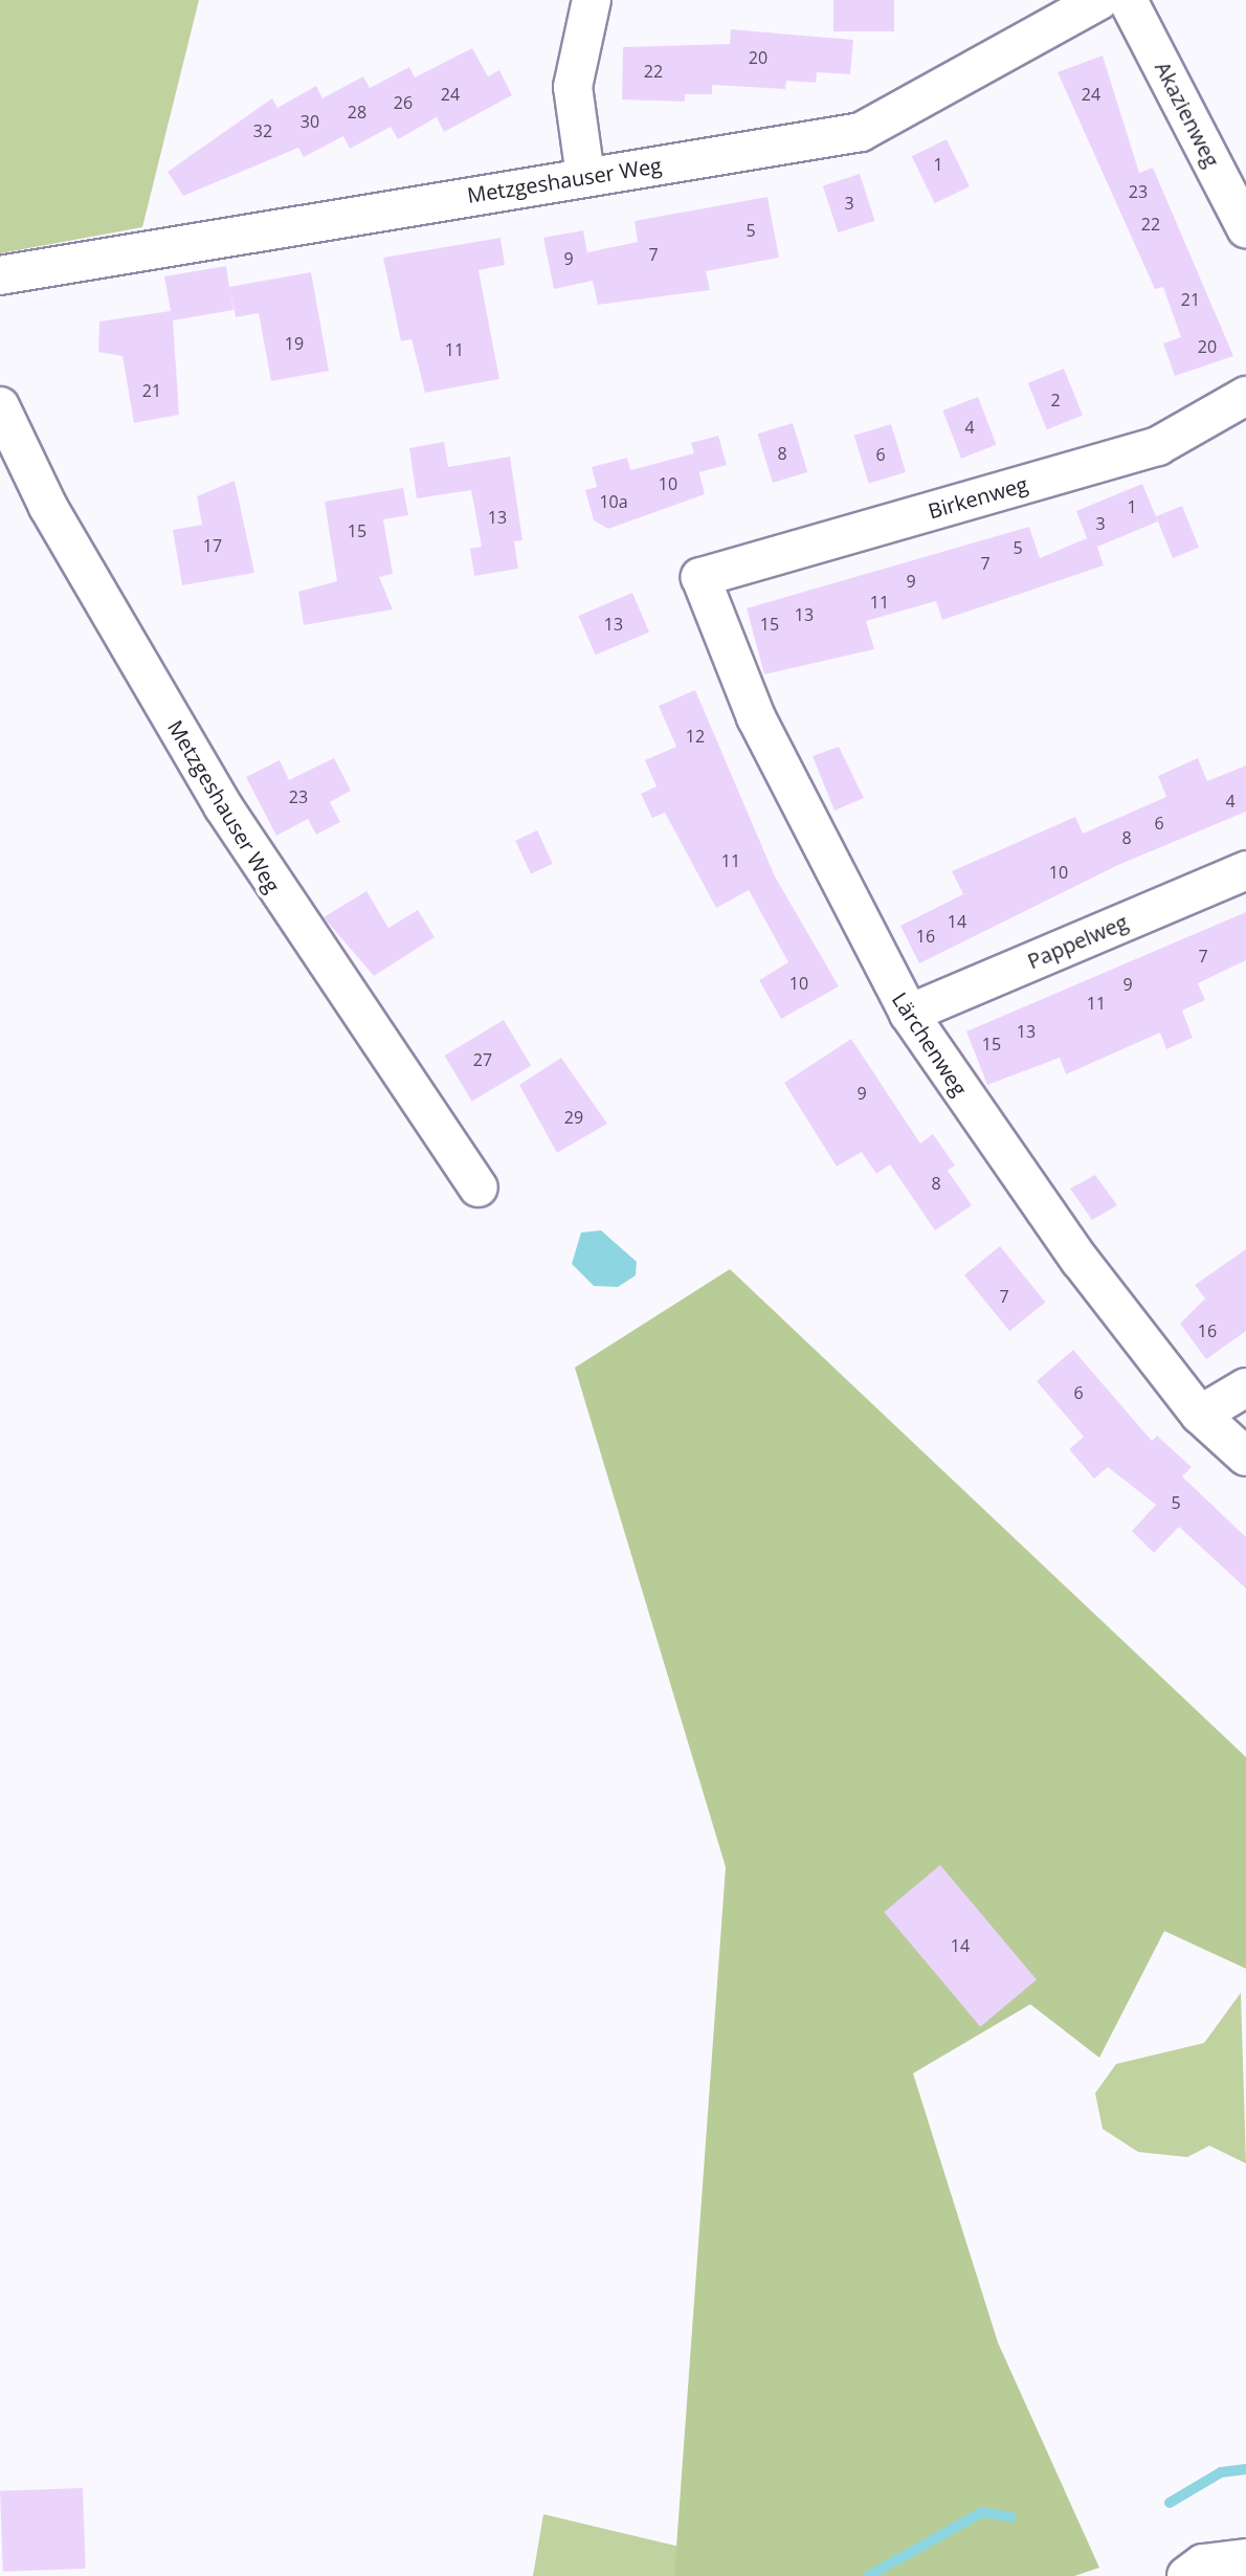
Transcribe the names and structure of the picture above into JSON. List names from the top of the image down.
{
  "streets": {
    "street": [
      "Akazienweg",
      "Metzgeshauser Weg",
      "Birkenweg",
      "Pappelweg",
      "Lärchenweg"
    ]
  },
  "crossings": [
    ["Birkenweg", "Lärchenweg"],
    ["Pappelweg", "Lärchenweg"]
  ],
  "house_numbers": [
    "20",
    "22",
    "24",
    "24",
    "26",
    "28",
    "30",
    "32",
    "1",
    "23",
    "3",
    "22",
    "5",
    "7",
    "9",
    "21",
    "19",
    "20",
    "11",
    "21",
    "2",
    "4",
    "8",
    "6",
    "10",
    "10a",
    "1",
    "13",
    "3",
    "15",
    "17",
    "5",
    "7",
    "9",
    "11",
    "13",
    "13",
    "15",
    "12",
    "23",
    "4",
    "6",
    "8",
    "11",
    "10",
    "14",
    "16",
    "7",
    "10",
    "9",
    "11",
    "13",
    "15",
    "27",
    "9",
    "29",
    "8",
    "7",
    "16",
    "6",
    "5",
    "14"
  ]
}
